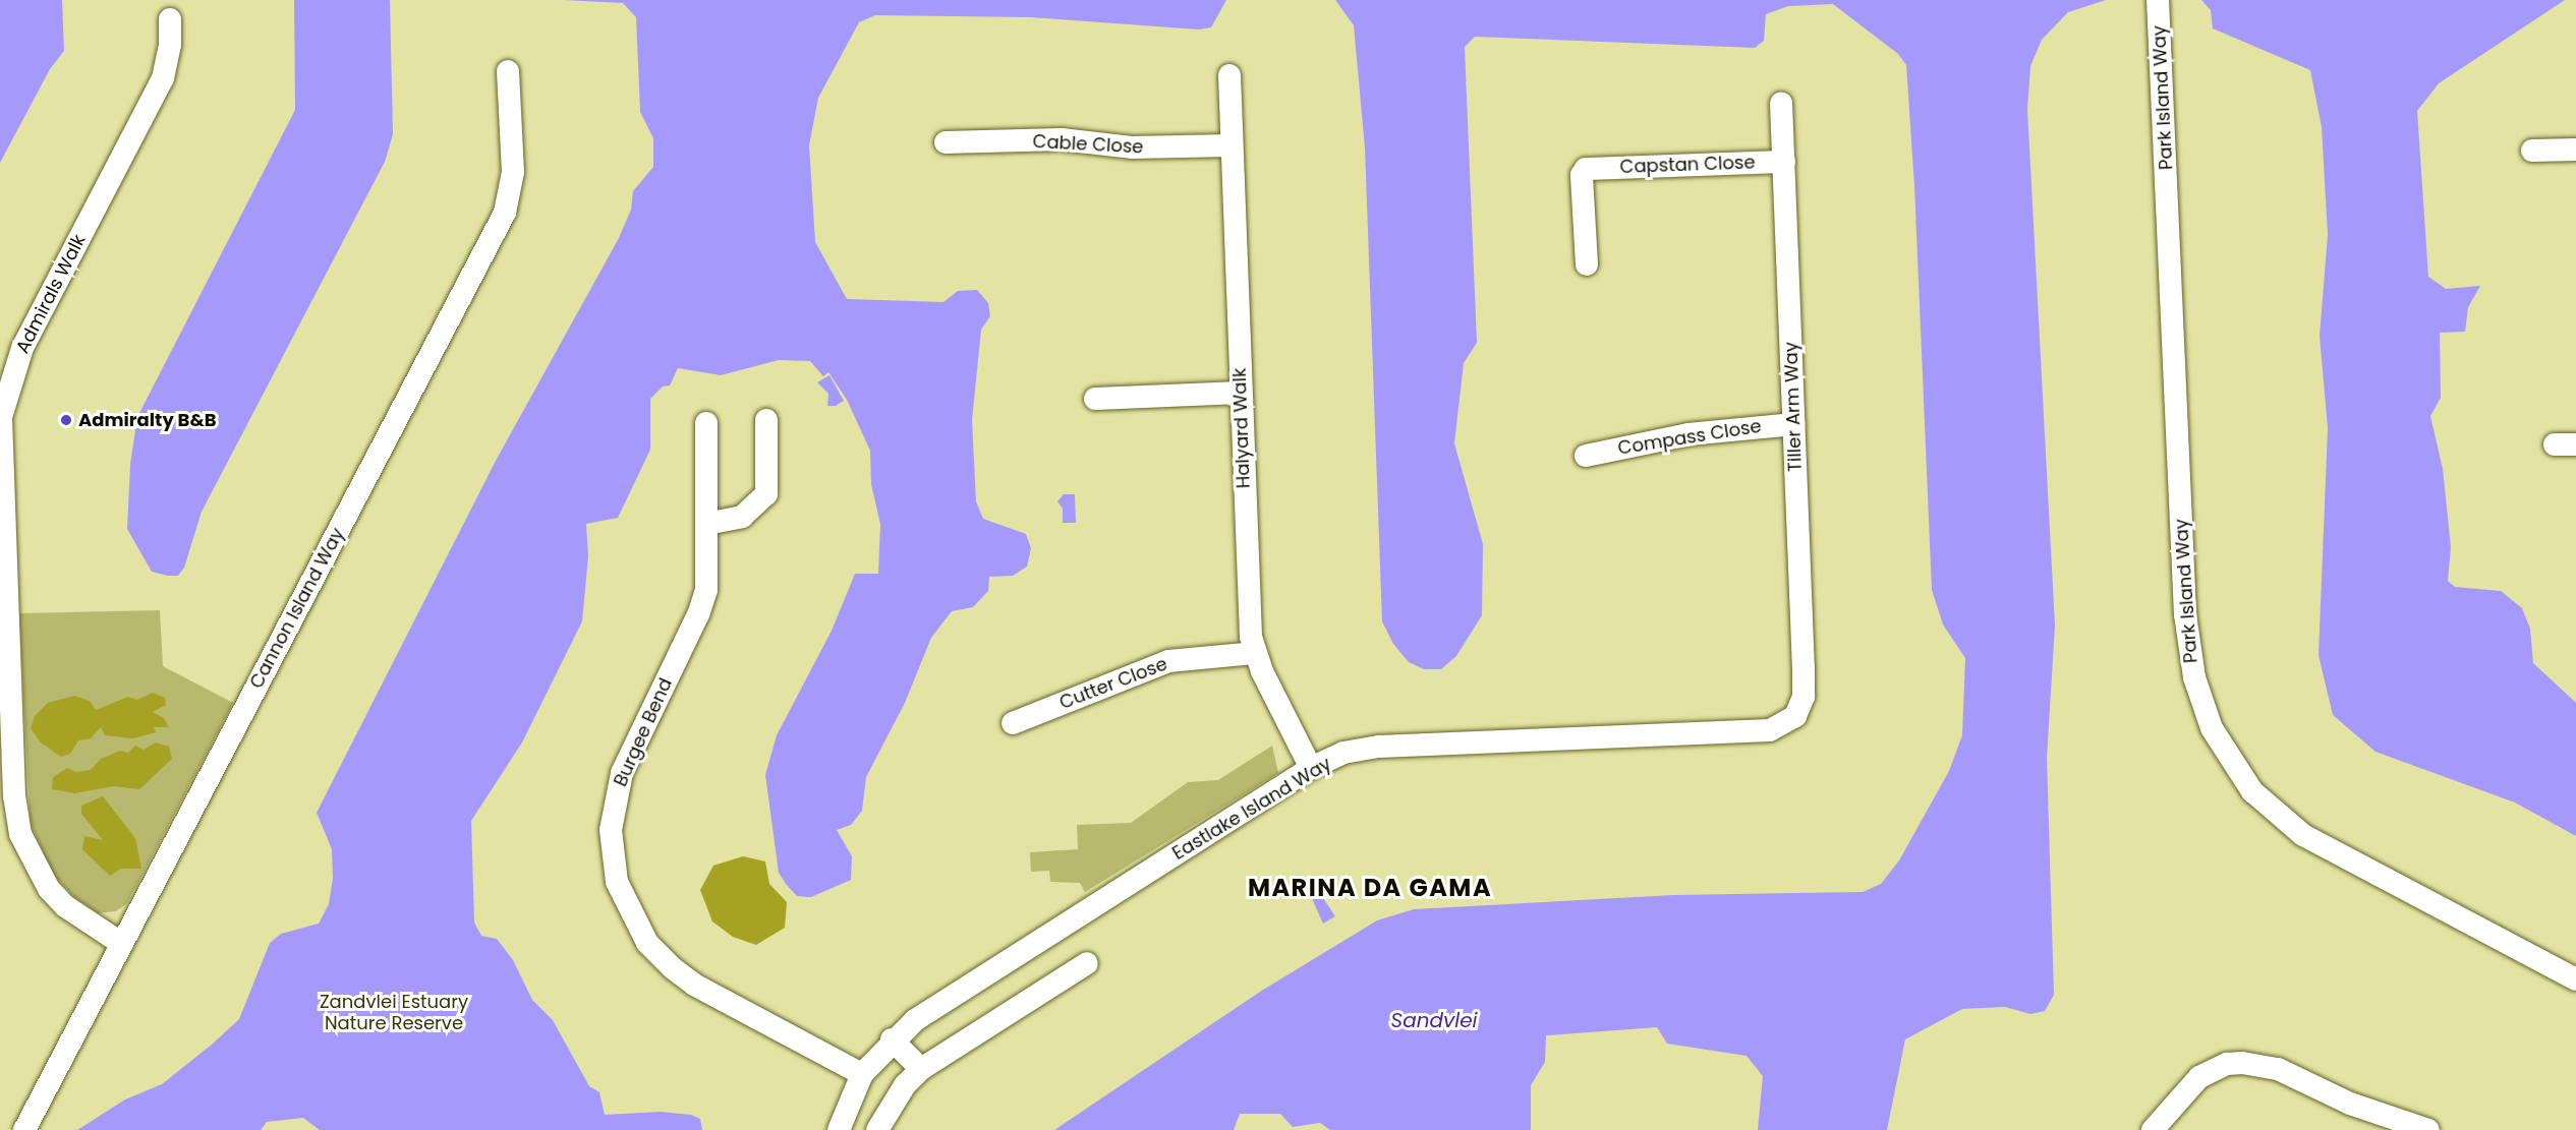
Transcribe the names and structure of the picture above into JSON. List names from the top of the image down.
{
  "streets": {
    "street": [
      "Park Island Way",
      "Cable Close",
      "Capstan Close",
      "Admirals Walk",
      "Tiller Arm Way",
      "Halyard Walk",
      "Compass Close",
      "Cannon Island Way",
      "Cutter Close",
      "Burgee Bend",
      "Eastlake Island Way"
    ]
  },
  "crossings": [
    ["Cable Close", "Halyard Walk"],
    ["Capstan Close", "Tiller Arm Way"],
    ["Admirals Walk", "Cannon Island Way"],
    ["Tiller Arm Way", "Compass Close"],
    ["Tiller Arm Way", "Eastlake Island Way"],
    ["Halyard Walk", "Cutter Close"],
    ["Halyard Walk", "Eastlake Island Way"],
    ["Burgee Bend", "Eastlake Island Way"]
  ],
  "districts": ["MARINA DA GAMA"],
  "water": ["Sandvlei"],
  "parks": ["Zandvlei Estuary Nature Reserve"],
  "places": ["Admiralty B&B"]
}
